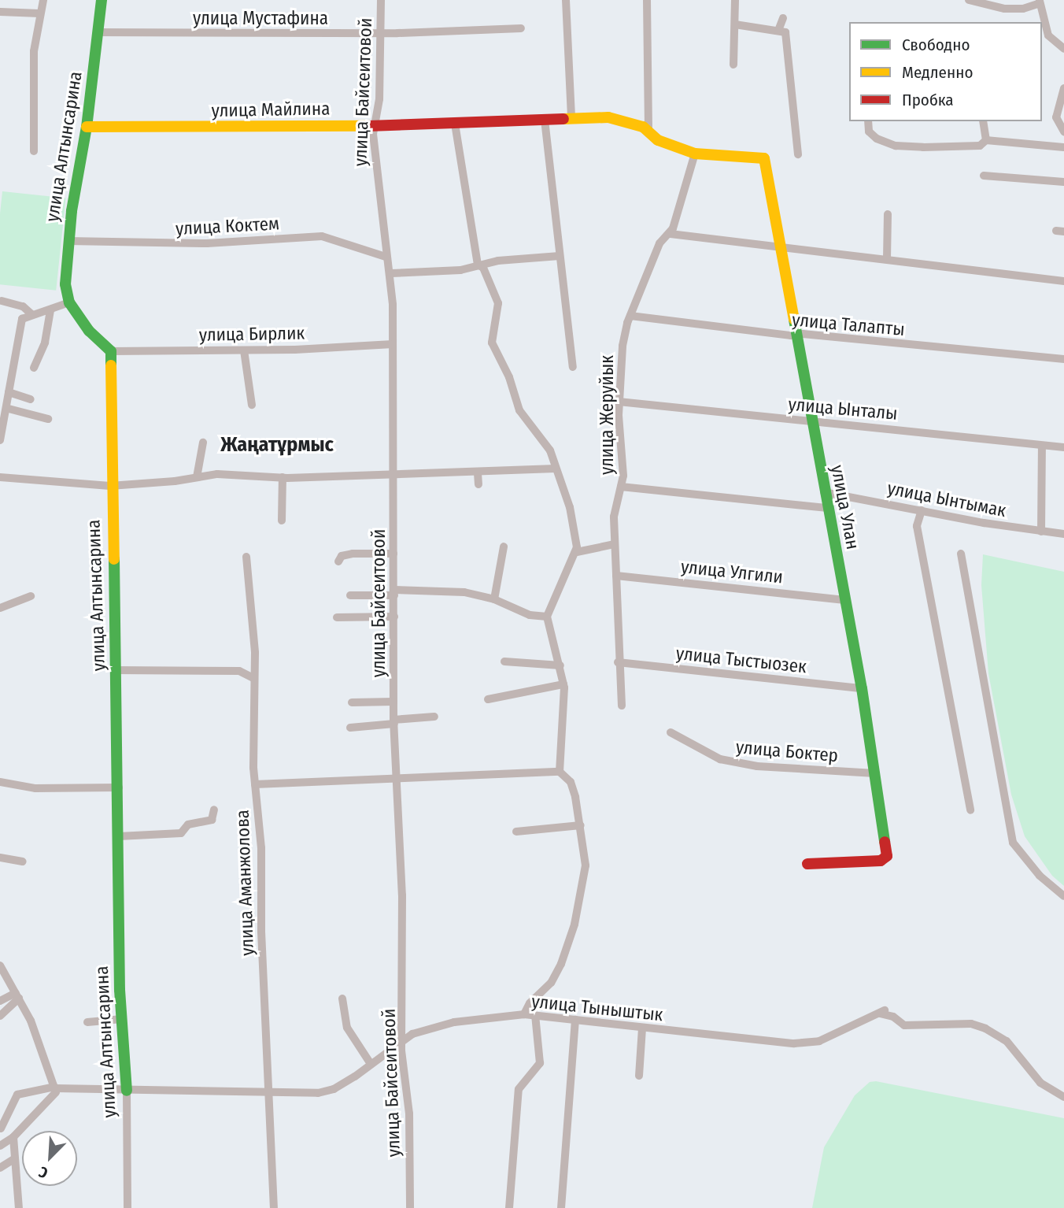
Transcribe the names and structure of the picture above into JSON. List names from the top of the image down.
{
  "streets": {
    "street": [
      "улица Мустафина",
      "улица Байсеитовой",
      "улица Майлина",
      "улица Алтынсарина",
      "улица Коктем",
      "улица Талапты",
      "улица Бирлик",
      "улица Ынталы",
      "улица Жеруйык",
      "улица Ынтымак",
      "улица Улан",
      "улица Улгили",
      "улица Тыстыозек",
      "улица Боктер",
      "улица Аманжолова",
      "улица Тыныштык"
    ]
  },
  "crossings": [
    ["улица Мустафина", "улица Байсеитовой"],
    ["улица Мустафина", "улица Алтынсарина"],
    ["улица Байсеитовой", "улица Майлина"],
    ["улица Байсеитовой", "улица Коктем"],
    ["улица Байсеитовой", "улица Бирлик"],
    ["улица Байсеитовой", "улица Тыныштык"],
    ["улица Майлина", "улица Алтынсарина"],
    ["улица Майлина", "улица Жеруйык"],
    ["улица Майлина", "улица Улан"],
    ["улица Алтынсарина", "улица Коктем"],
    ["улица Алтынсарина", "улица Бирлик"],
    ["улица Алтынсарина", "улица Тыныштык"],
    ["улица Талапты", "улица Жеруйык"],
    ["улица Талапты", "улица Улан"],
    ["улица Ынталы", "улица Жеруйык"],
    ["улица Ынталы", "улица Улан"],
    ["улица Жеруйык", "улица Улгили"],
    ["улица Жеруйык", "улица Тыстыозек"],
    ["улица Ынтымак", "улица Улан"],
    ["улица Улан", "улица Улгили"],
    ["улица Улан", "улица Тыстыозек"],
    ["улица Улан", "улица Боктер"],
    ["улица Аманжолова", "улица Тыныштык"]
  ],
  "districts": ["Жаңатұрмыс"],
  "legend": ["Свободно", "Медленно", "Пробка"],
  "north": "bottom left"
}
